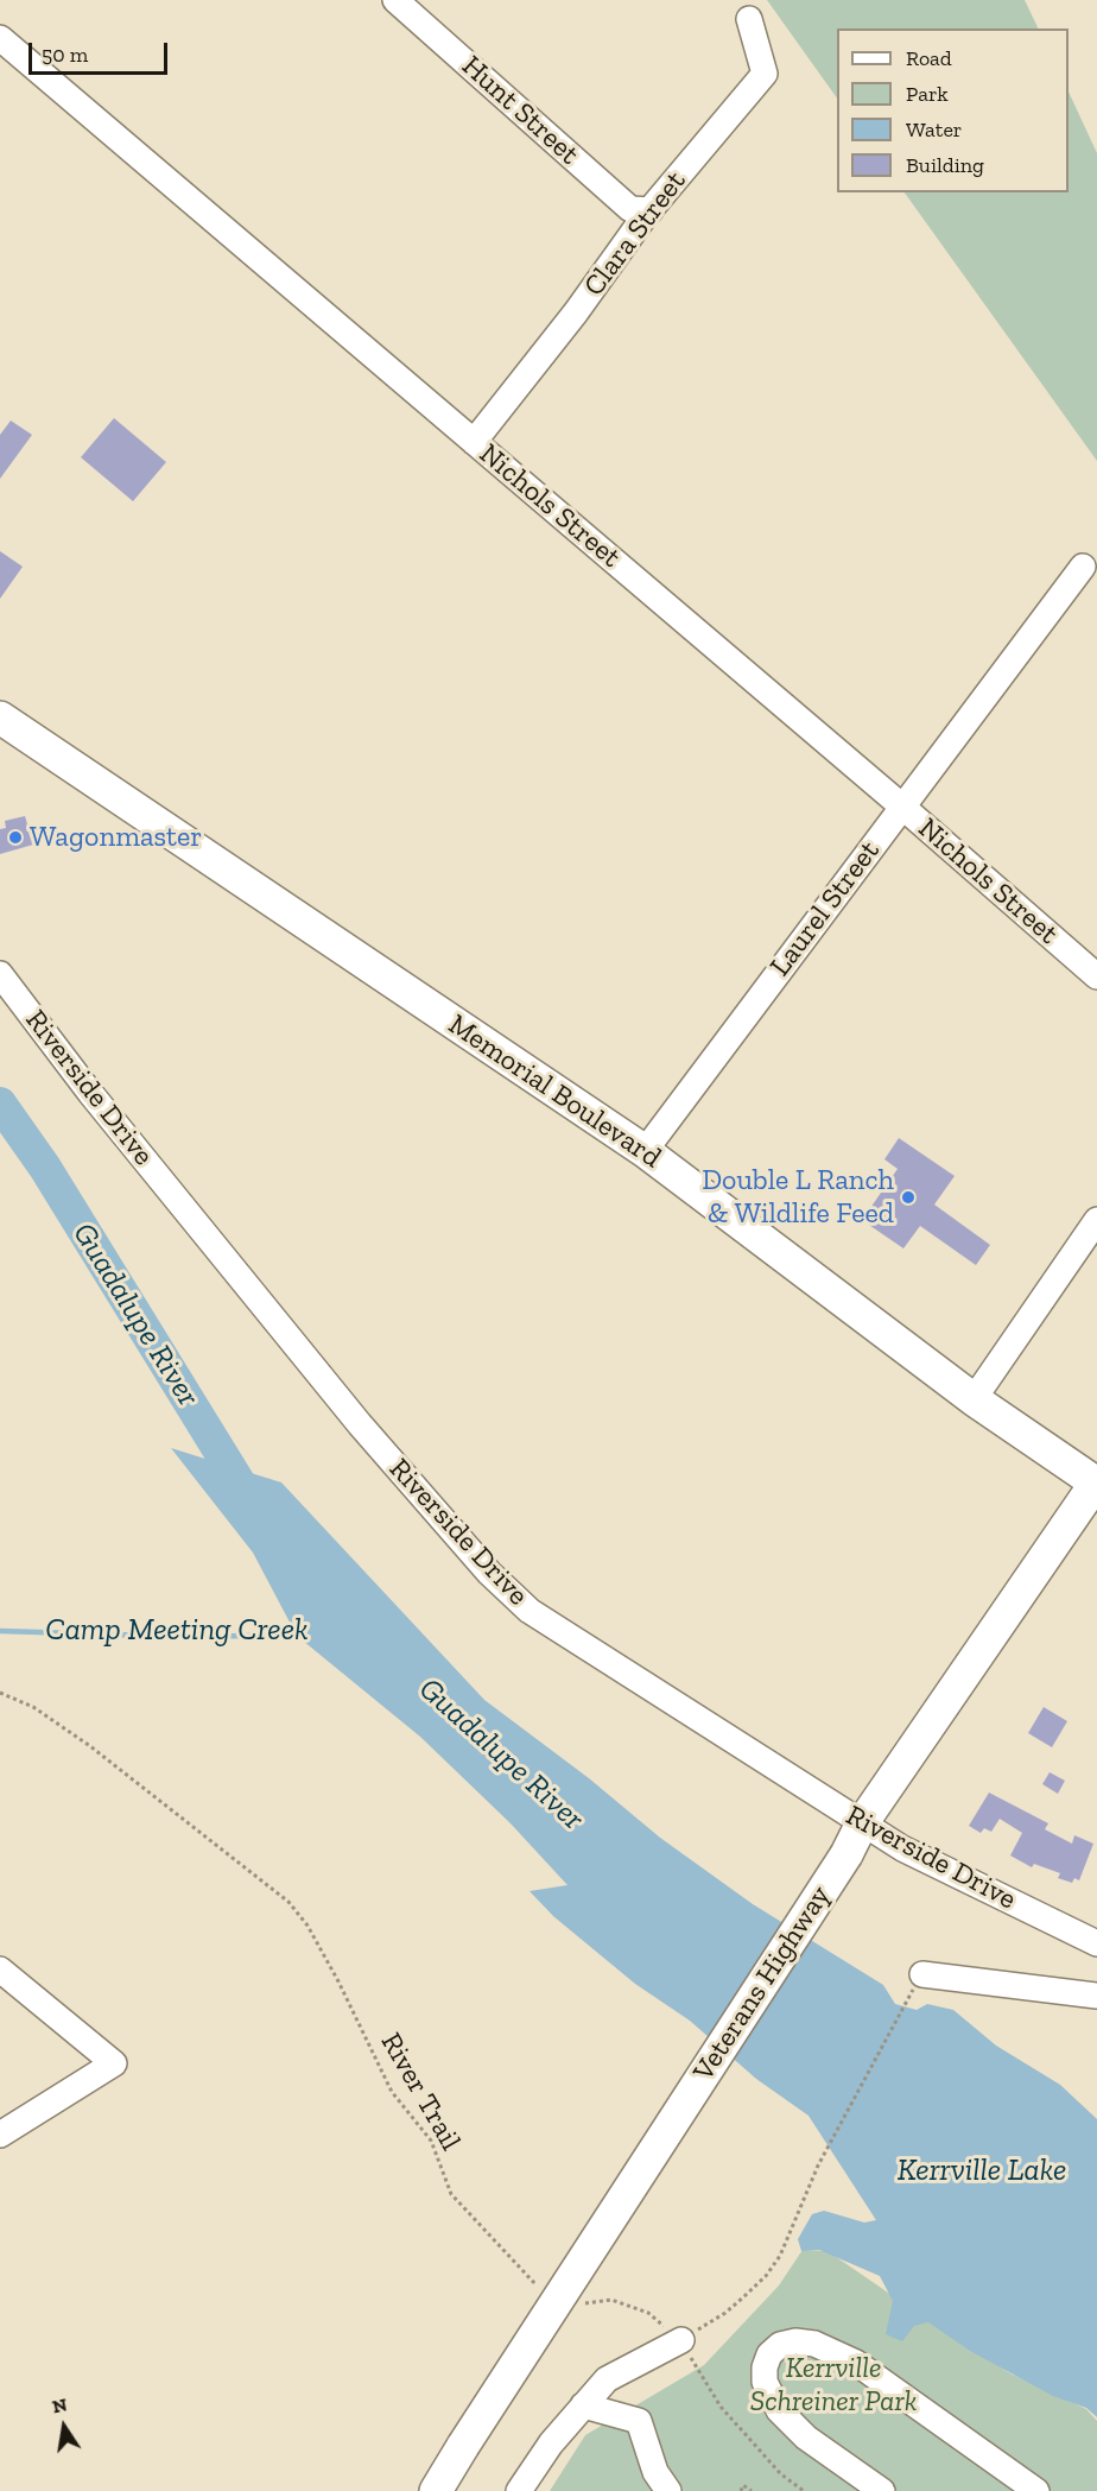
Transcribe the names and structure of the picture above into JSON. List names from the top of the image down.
{
  "streets": {
    "main road": ["Memorial Boulevard", "Veterans Highway"],
    "street": [
      "Hunt Street",
      "Clara Street",
      "Nichols Street",
      "Laurel Street",
      "Riverside Drive"
    ],
    "path": ["River Trail"]
  },
  "crossings": [
    ["Hunt Street", "Clara Street"],
    ["Clara Street", "Nichols Street"],
    ["Nichols Street", "Laurel Street"],
    ["Laurel Street", "Memorial Boulevard"],
    ["Riverside Drive", "Veterans Highway"],
    ["Memorial Boulevard", "Veterans Highway"]
  ],
  "water": ["Guadalupe River", "Camp Meeting Creek", "Kerrville Lake"],
  "parks": ["Kerrville Schreiner Park"],
  "places": ["Wagonmaster", "Double L Ranch & Wildlife Feed"],
  "legend": [
    "Road",
    "Park",
    "Water",
    "Building"
  ],
  "scale_bar": "50 m",
  "north": "top"
}
